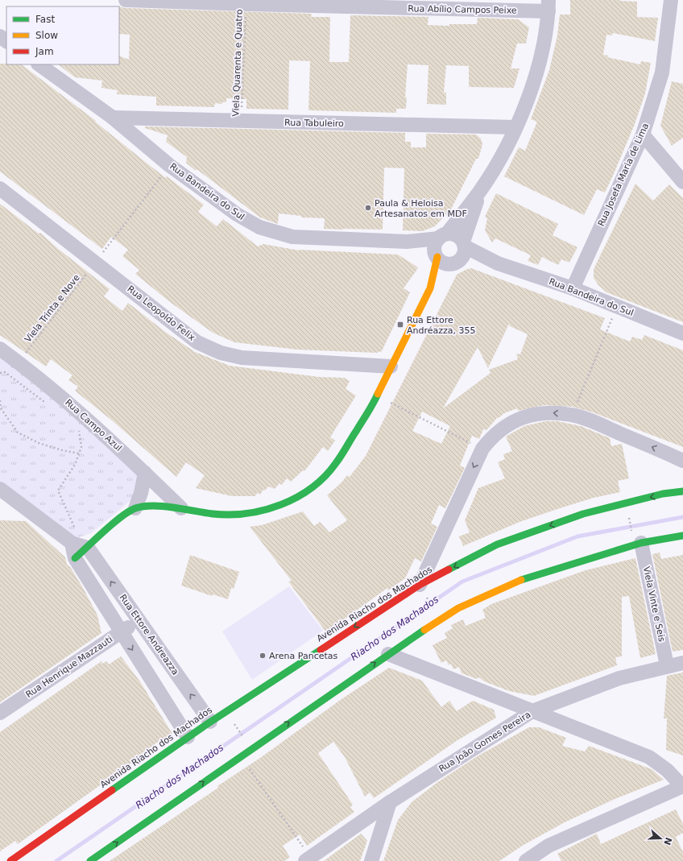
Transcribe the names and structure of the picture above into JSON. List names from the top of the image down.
{
  "streets": {
    "street": [
      "Rua Abílio Campos Peixe",
      "Rua Tabuleiro",
      "Rua Josefa Maria de Lima",
      "Rua Bandeira do Sul",
      "Rua Leopoldo Felix",
      "Rua Campo Azul",
      "Avenida Riacho dos Machados",
      "Viela Vinte e Seis",
      "Rua Ettore Andreazza",
      "Rua Henrique Mazzauti",
      "Rua João Gomes Pereira"
    ],
    "path": ["Viela Quarenta e Quatro", "Viela Trinta e Nove"]
  },
  "crossings": [
    ["Rua Abílio Campos Peixe", "Viela Quarenta e Quatro"],
    ["Viela Quarenta e Quatro", "Rua Tabuleiro"],
    ["Rua Tabuleiro", "Rua Bandeira do Sul"],
    ["Rua Josefa Maria de Lima", "Rua Bandeira do Sul"],
    ["Rua Bandeira do Sul", "Viela Trinta e Nove"],
    ["Viela Trinta e Nove", "Rua Leopoldo Felix"],
    ["Viela Trinta e Nove", "Rua Campo Azul"],
    ["Avenida Riacho dos Machados", "Rua Ettore Andreazza"],
    ["Viela Vinte e Seis", "Rua João Gomes Pereira"],
    ["Rua Ettore Andreazza", "Rua Henrique Mazzauti"]
  ],
  "water": ["Riacho dos Machados"],
  "places": {
    "other": ["Paula & Heloisa Artesanatos em MDF", "Arena Pancetas"],
    "transit": ["Rua Ettore Andréazza, 355"]
  },
  "legend": ["Fast", "Slow", "Jam"],
  "north": "right"
}
